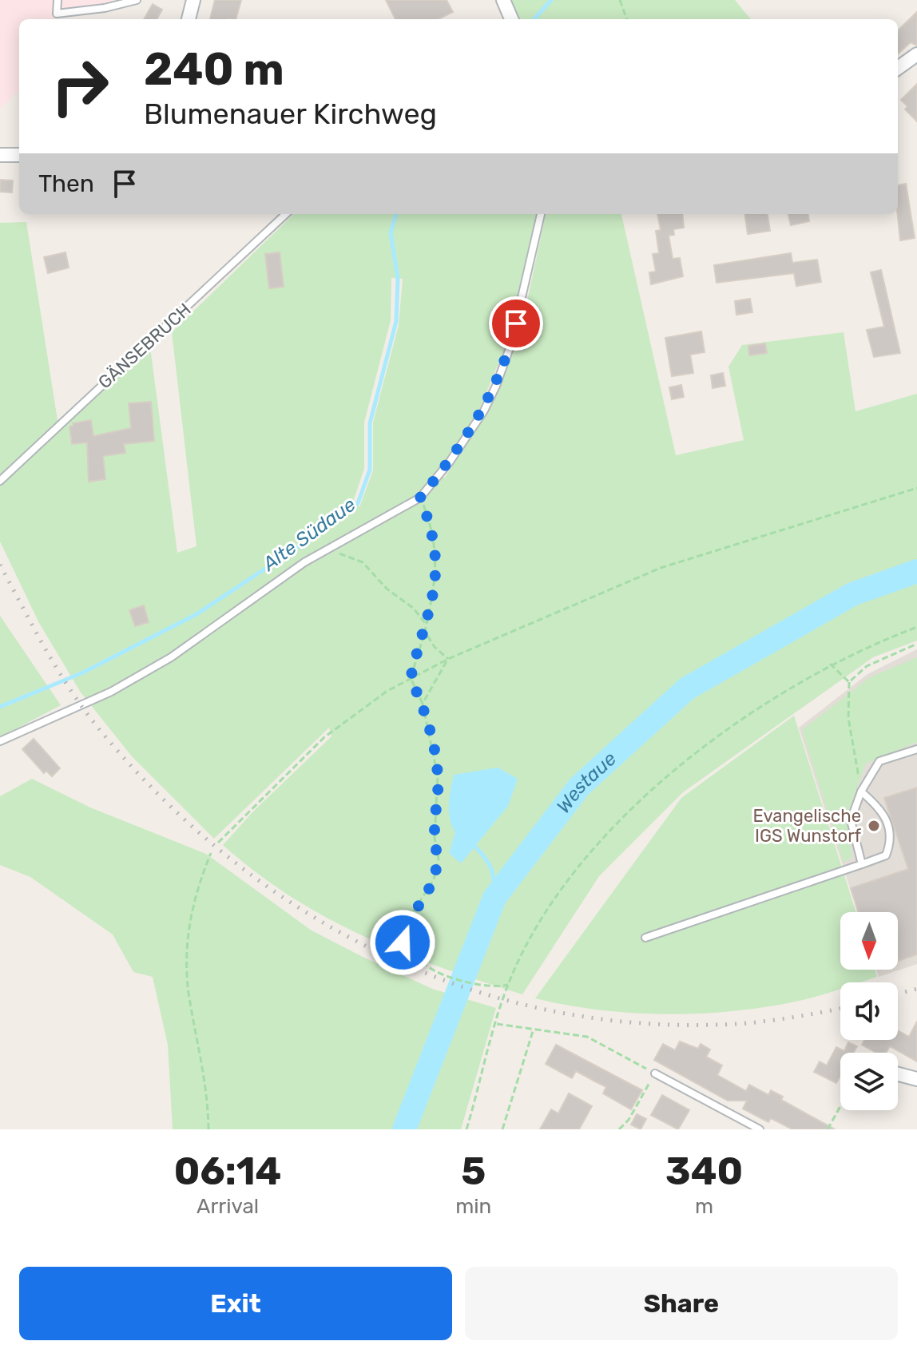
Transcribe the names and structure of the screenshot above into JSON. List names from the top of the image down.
{
  "streets": {
    "lane": ["GÄNSEBRUCH"]
  },
  "water": ["Alte Südaue", "Westaue"],
  "places": ["Evangelische IGS Wunstorf"],
  "north": "bottom",
  "page": {
    "turn": ["240 m", "Blumenauer Kirchweg"],
    "then": "Then",
    "eta": [
      "06:14",
      "Arrival",
      "5",
      "min",
      "340",
      "m"
    ],
    "buttons": ["Exit", "Share"]
  }
}
